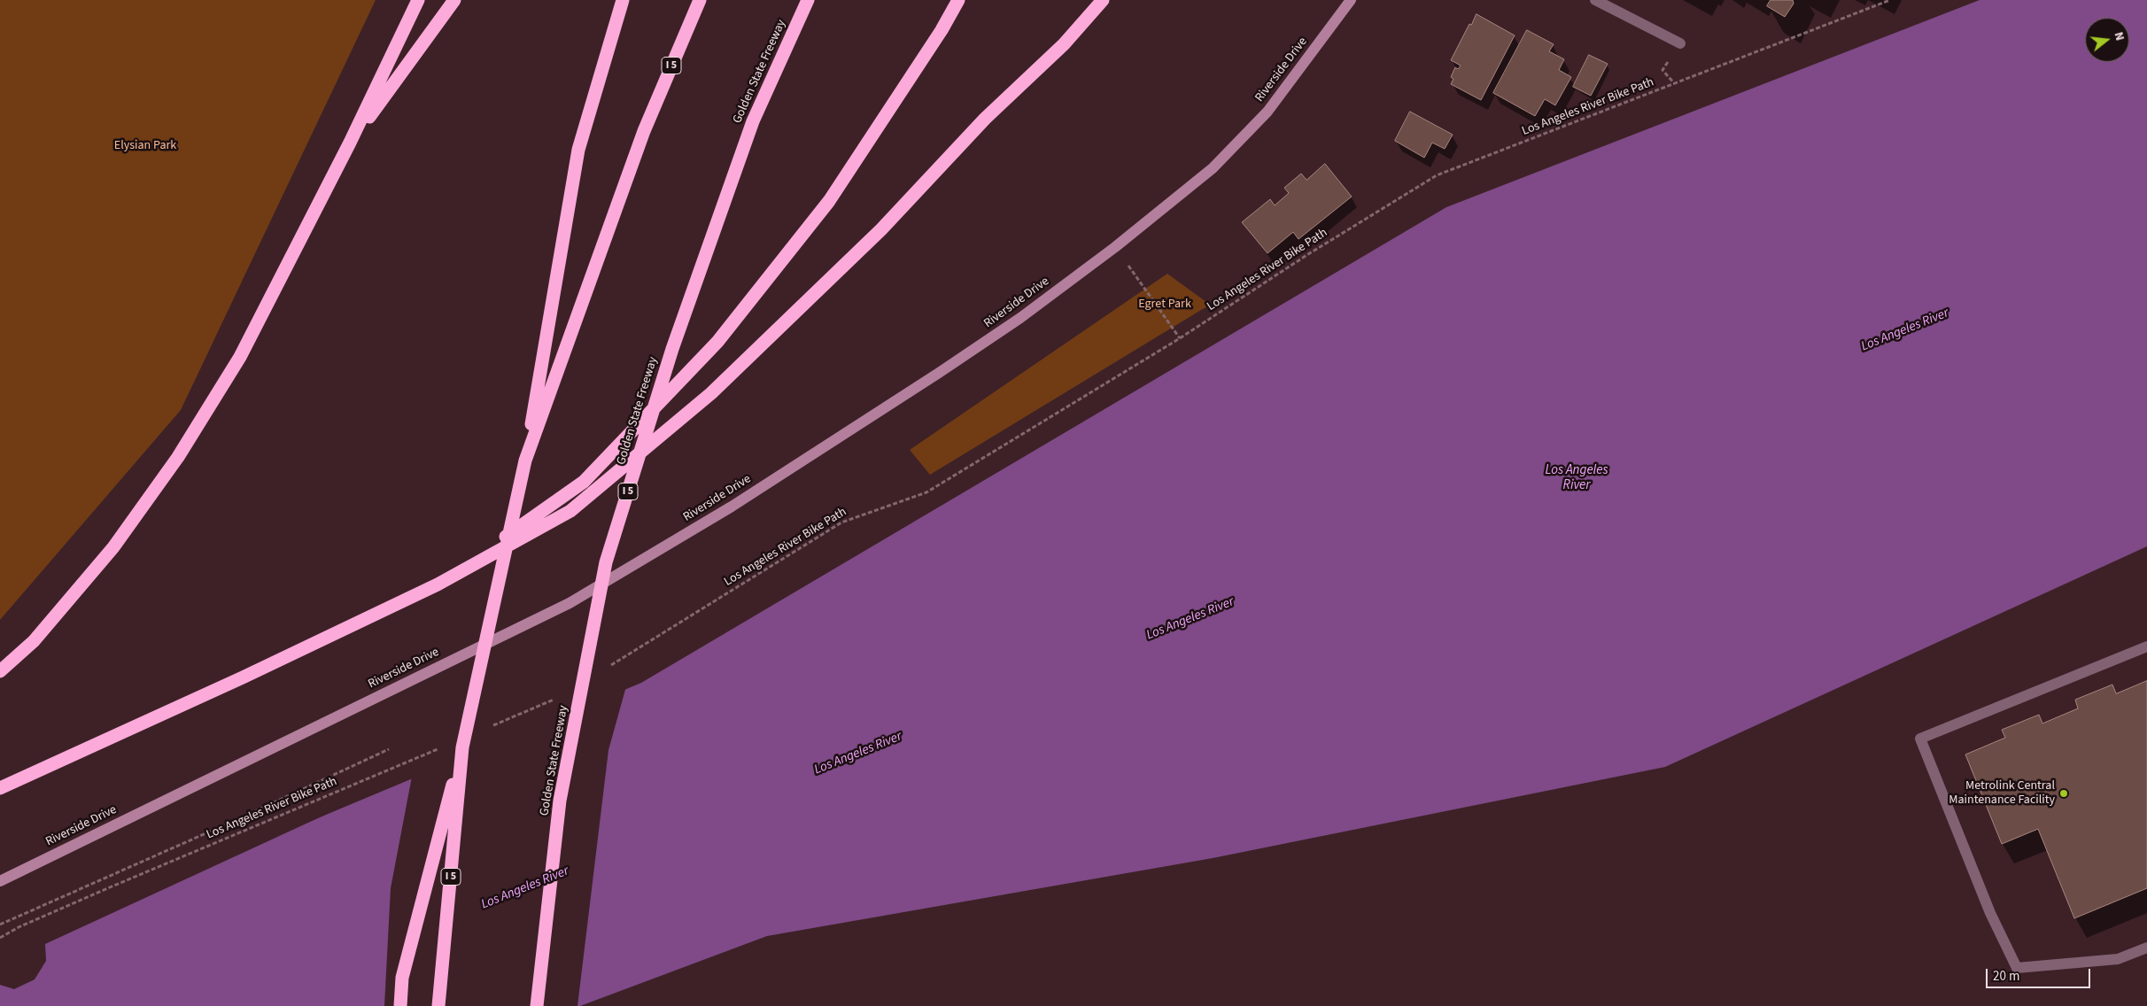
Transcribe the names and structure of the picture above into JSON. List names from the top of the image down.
{
  "streets": {
    "highway": ["I 5", "Golden State Freeway"],
    "main road": ["Riverside Drive"],
    "path": ["Los Angeles River Bike Path"]
  },
  "water": ["Los Angeles River"],
  "parks": ["Elysian Park", "Egret Park"],
  "places": ["Metrolink Central Maintenance Facility"],
  "scale_bar": "20 m",
  "north": "right"
}
